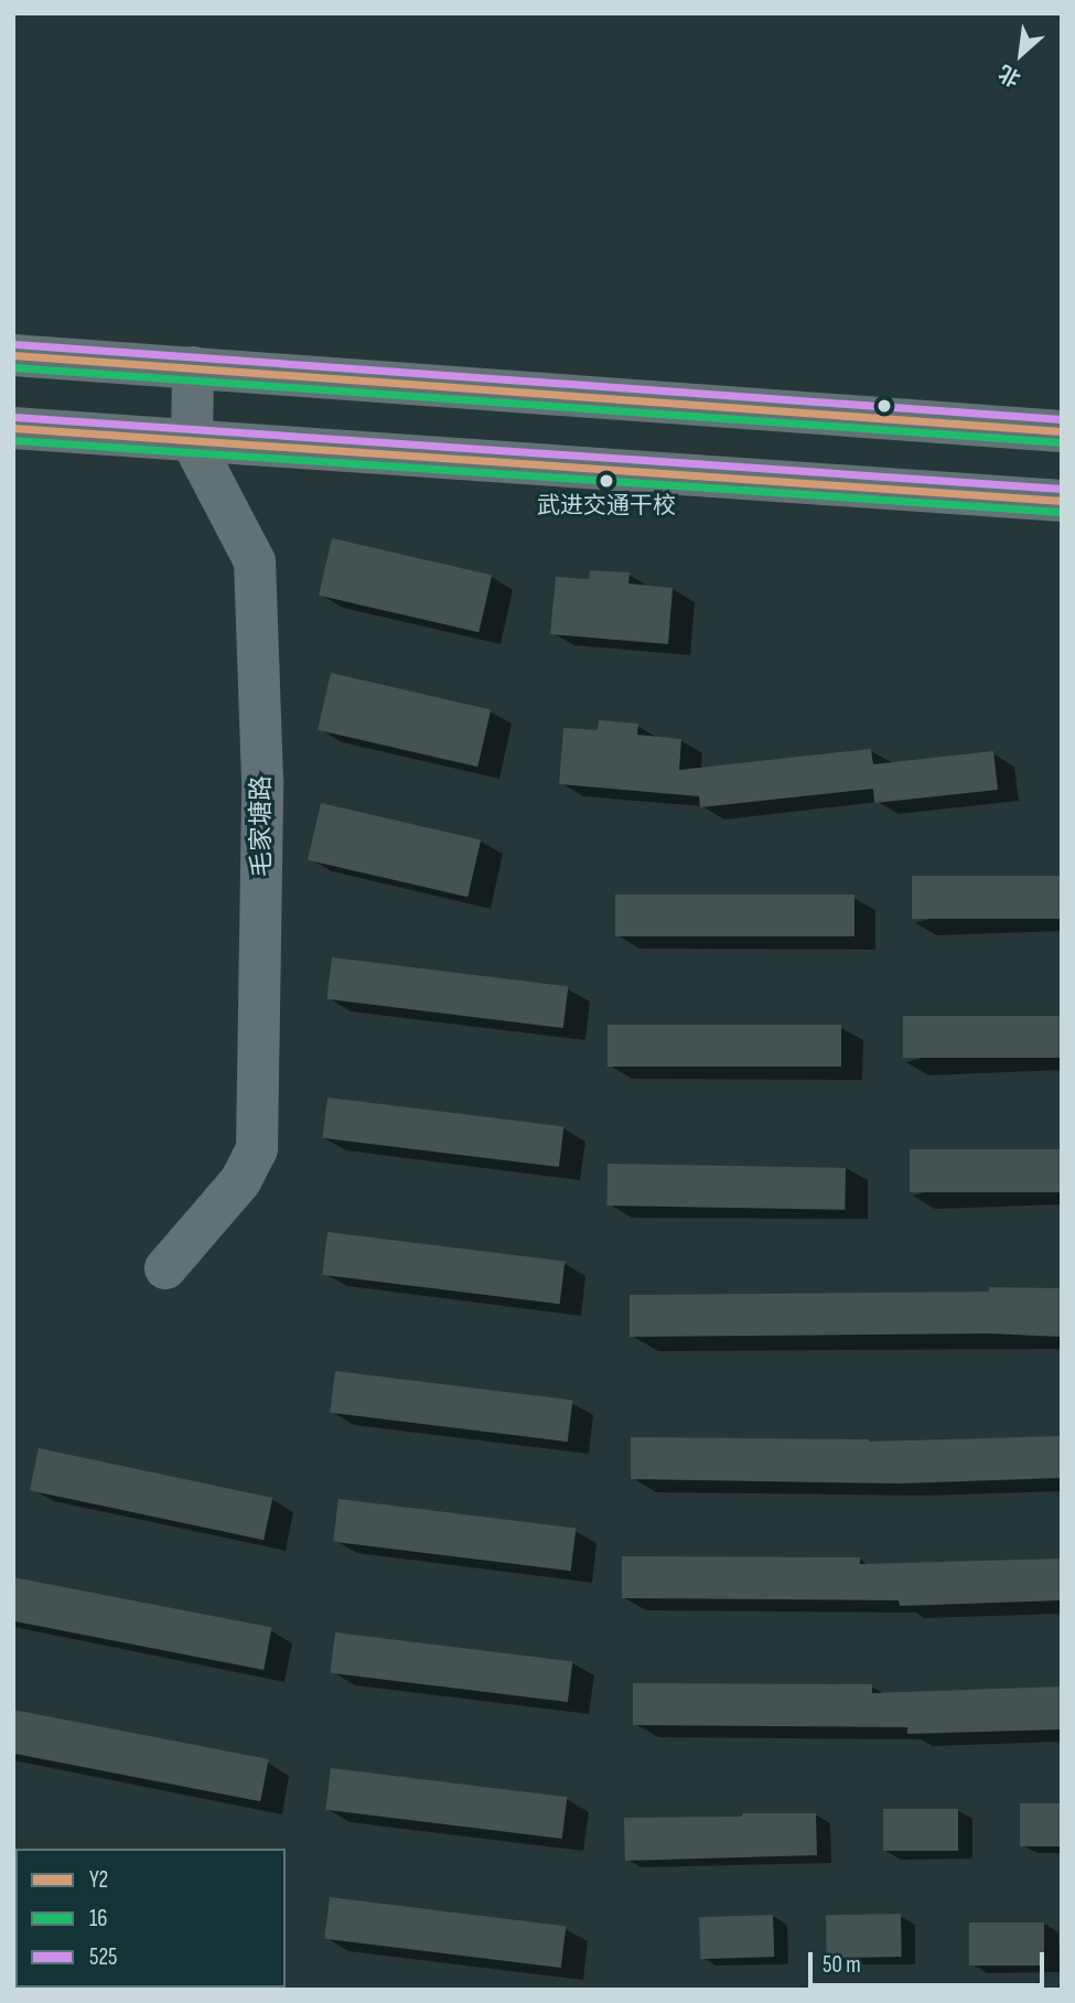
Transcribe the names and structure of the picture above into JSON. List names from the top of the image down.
{
  "streets": {
    "street": ["毛家塘路"]
  },
  "places": ["武进交通干校"],
  "lines": ["transit line 525", "transit line Y2", "transit line 16"],
  "legend": ["Y2", "16", "525"],
  "scale_bar": "50 m",
  "north": "bottom left"
}
